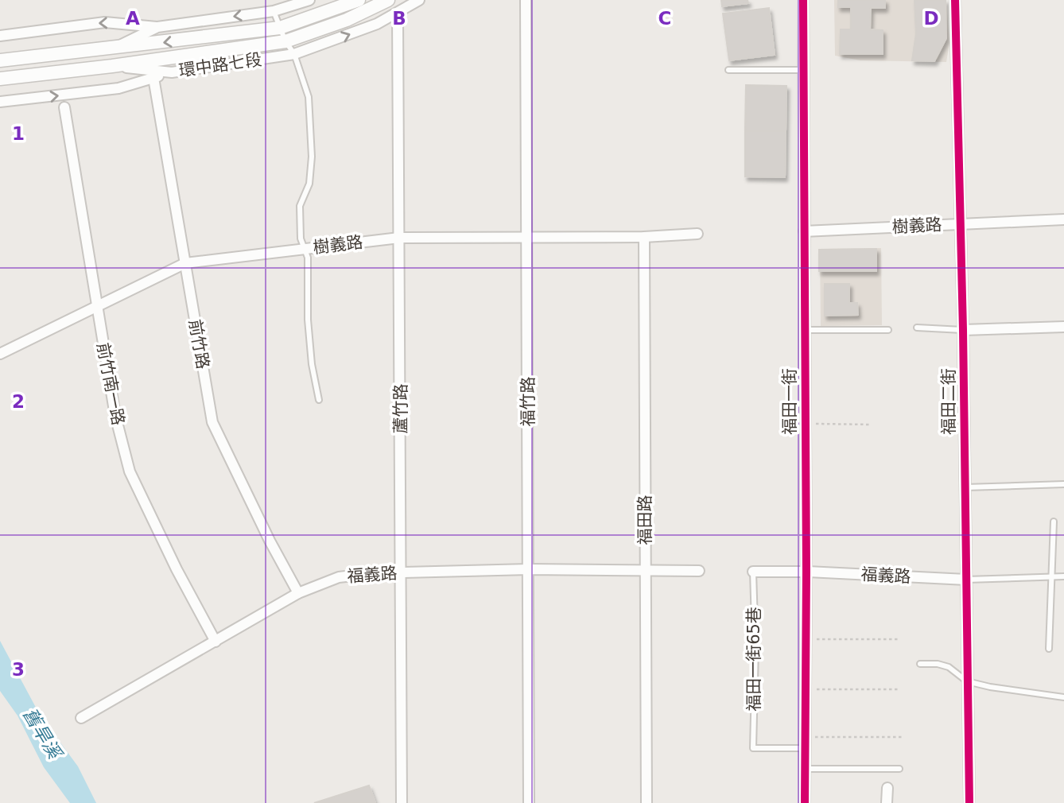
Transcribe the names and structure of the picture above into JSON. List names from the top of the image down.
{
  "streets": {
    "street": [
      "環中路七段",
      "樹義路",
      "前竹路",
      "前竹南一路",
      "福竹路",
      "福田一街",
      "福田二街",
      "蘆竹路",
      "福田路",
      "福義路",
      "福田一街65巷"
    ]
  },
  "crossings": [
    ["環中路七段", "蘆竹路"],
    ["樹義路", "前竹路"],
    ["樹義路", "前竹南一路"],
    ["樹義路", "福竹路"],
    ["樹義路", "福田一街"],
    ["樹義路", "福田二街"],
    ["樹義路", "蘆竹路"],
    ["樹義路", "福田路"],
    ["前竹路", "福義路"],
    ["前竹南一路", "福義路"],
    ["福竹路", "福義路"],
    ["福田一街", "福義路"],
    ["福田一街", "福田一街65巷"],
    ["福田二街", "福義路"],
    ["蘆竹路", "福義路"],
    ["福田路", "福義路"],
    ["福義路", "福田一街65巷"]
  ],
  "water": ["舊旱溪"],
  "grid": {
    "columns": [
      "A",
      "B",
      "C",
      "D"
    ],
    "rows": ["1", "2", "3"]
  }
}
